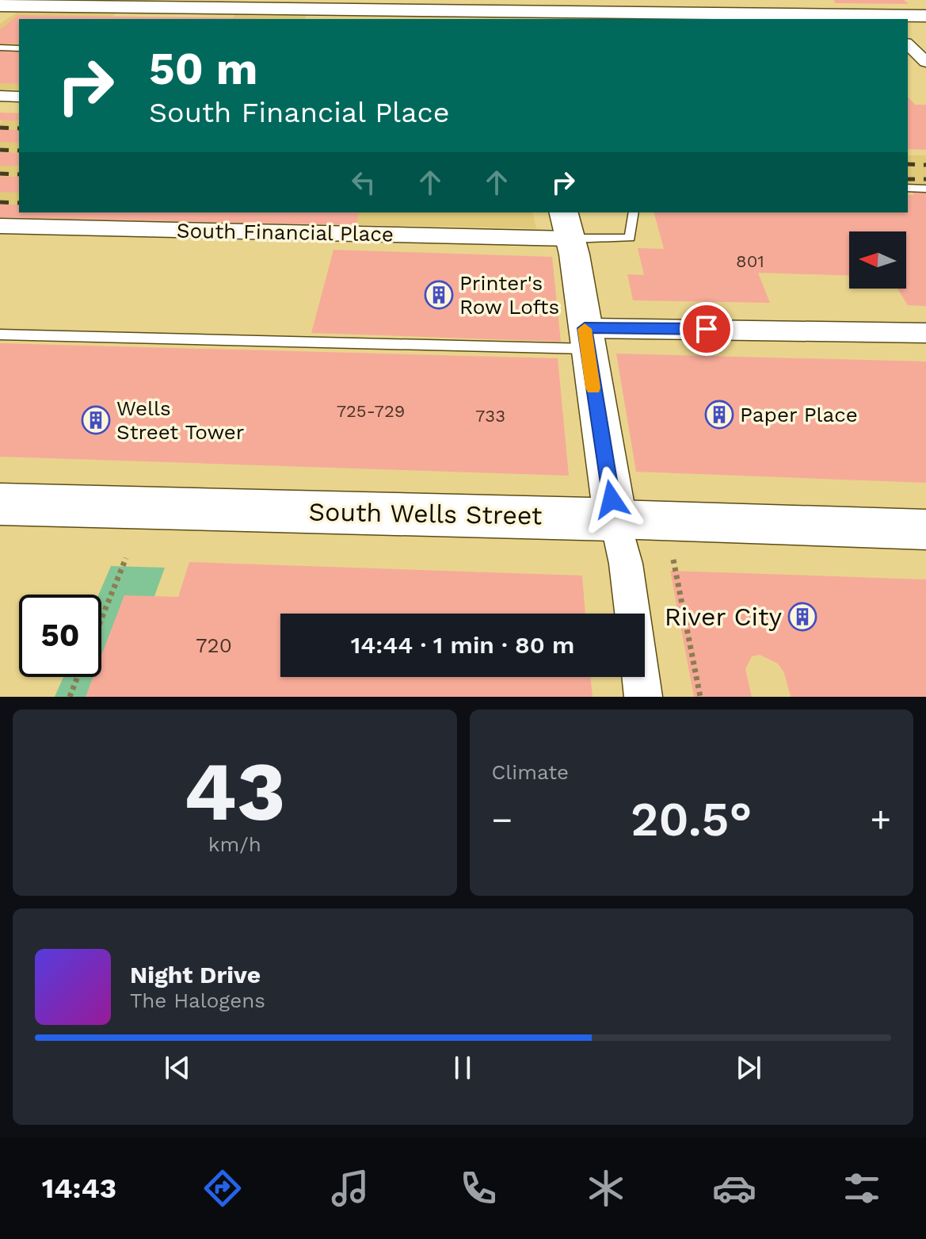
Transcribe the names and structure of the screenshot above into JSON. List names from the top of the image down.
{
  "streets": {
    "main road": ["South Wells Street"],
    "street": ["South Financial Place"]
  },
  "places": {
    "building": [
      "Printer's Row Lofts",
      "Paper Place",
      "Wells Street Tower",
      "River City"
    ]
  },
  "house_numbers": [
    "801",
    "725-729",
    "733",
    "720"
  ],
  "north": "left",
  "page": {
    "turn": ["50 m", "South Financial Place"],
    "limit": "50",
    "trip": "14:44 · 1 min · 80 m",
    "tile": [
      ["43", "km/h"],
      "Climate"
    ],
    "heat": ["−", "20.5°", "+"],
    "song": ["Night Drive", "The Halogens"],
    "tabs": "14:43"
  }
}
